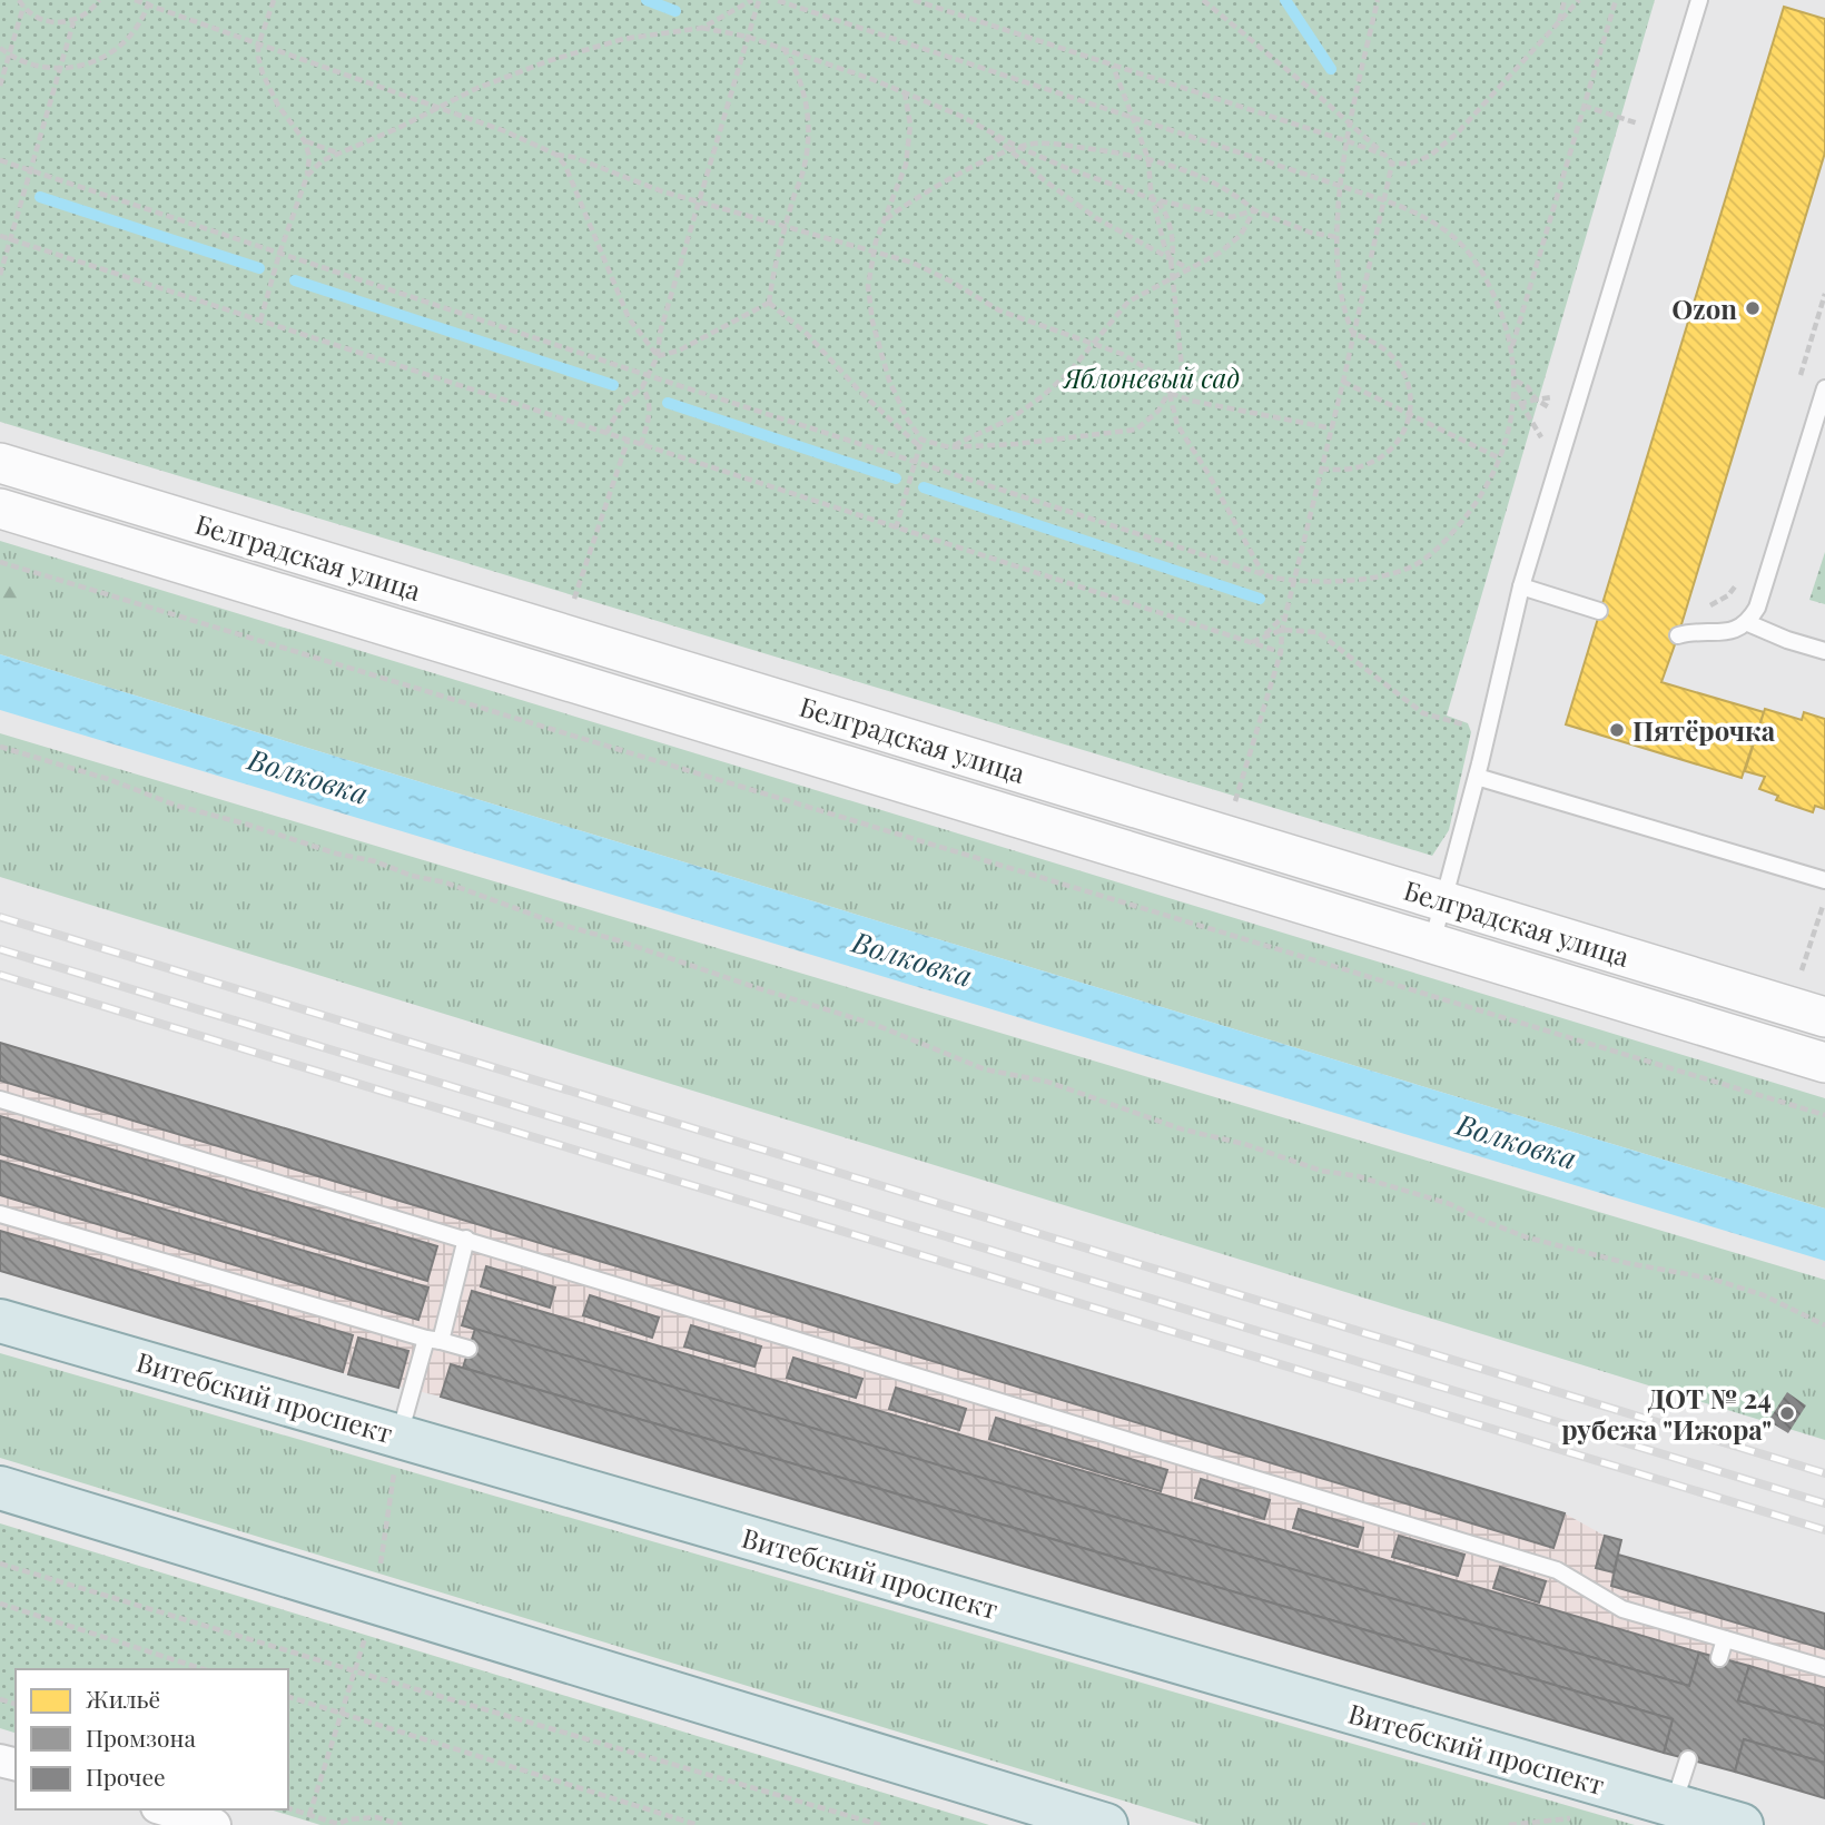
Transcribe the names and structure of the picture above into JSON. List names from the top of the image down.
{
  "streets": {
    "main road": ["Витебский проспект"],
    "street": ["Белградская улица"]
  },
  "water": ["Волковка"],
  "parks": ["Яблоневый сад"],
  "places": ["Ozon", "Пятёрочка", "ДОТ № 24 рубежа \"Ижора\""],
  "legend": ["Жильё", "Промзона", "Прочее"]
}
